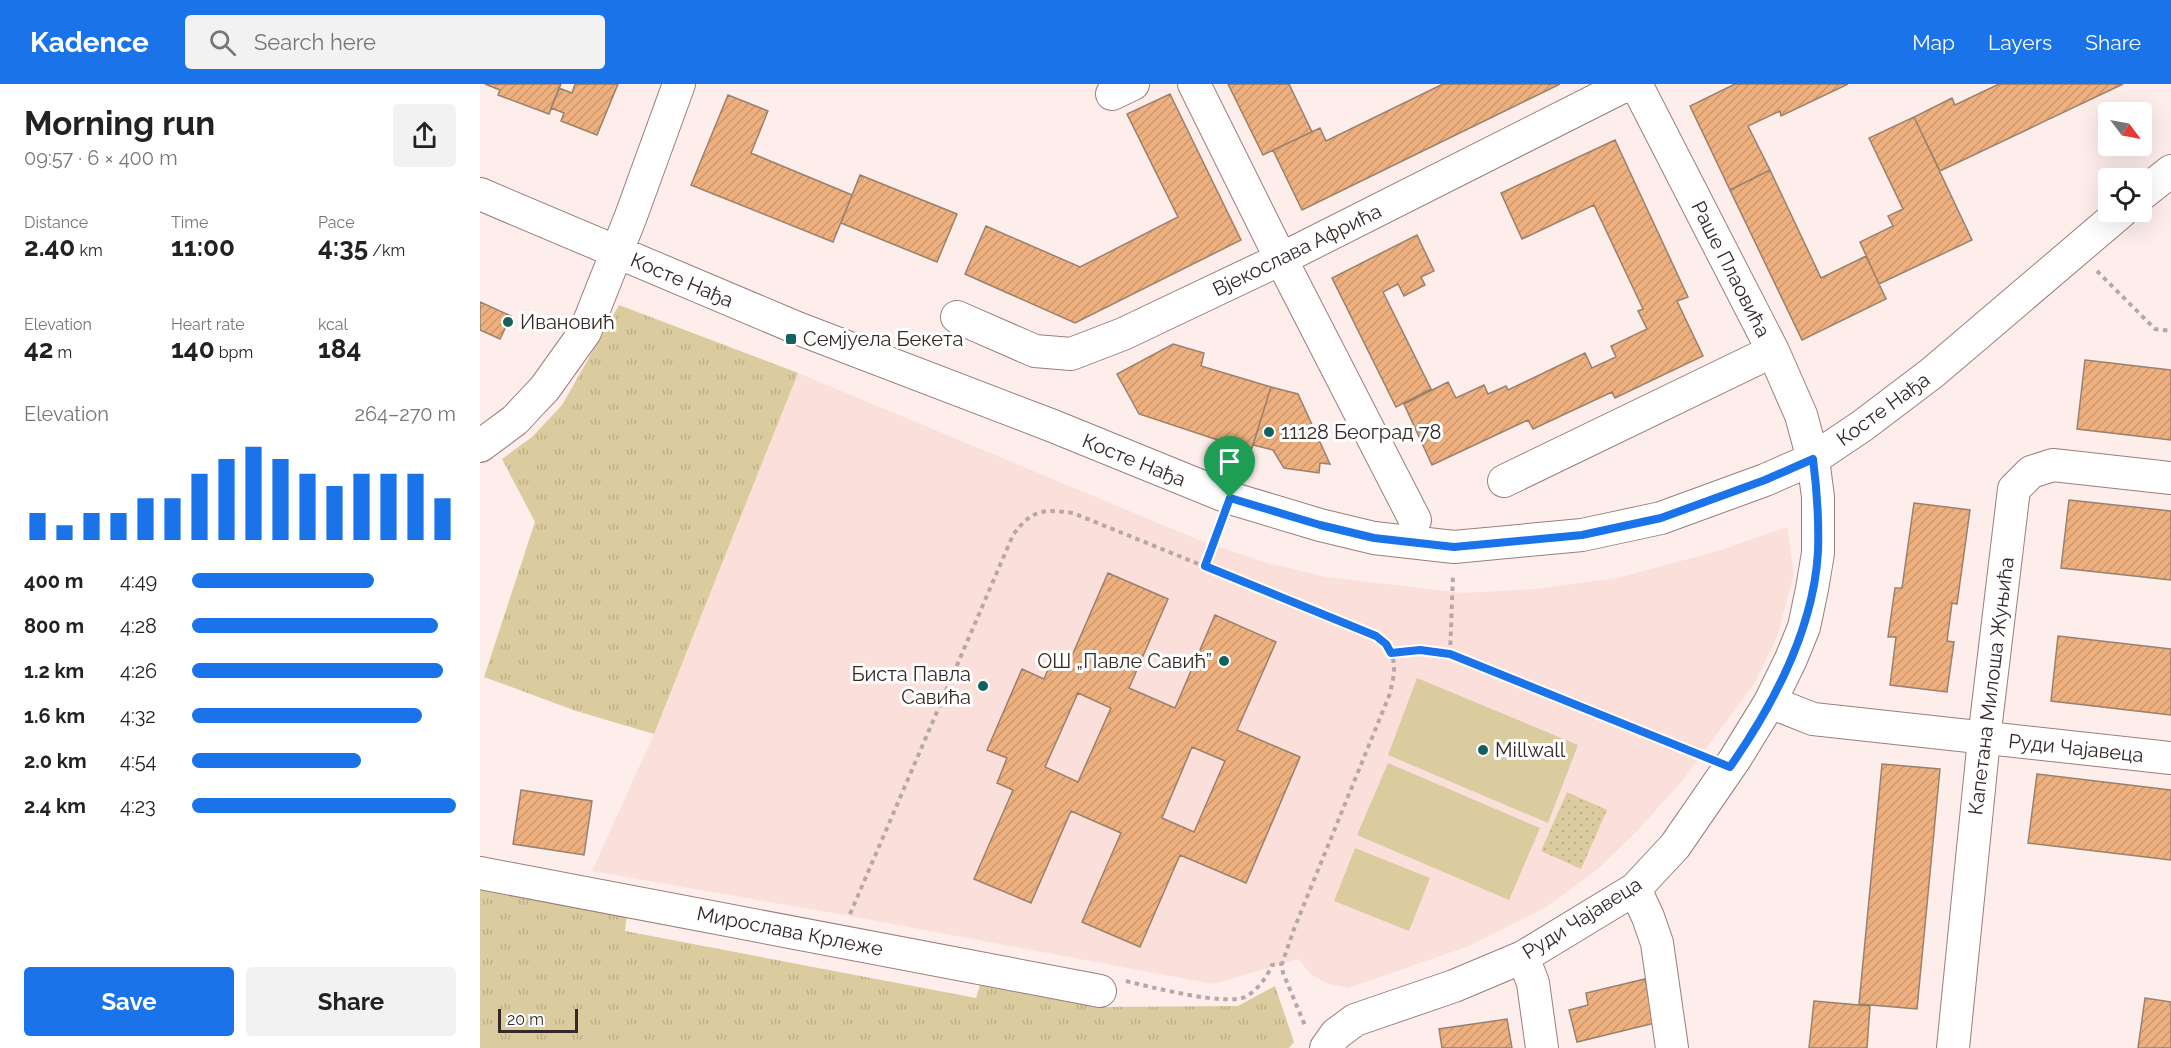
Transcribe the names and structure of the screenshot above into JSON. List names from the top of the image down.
{
  "streets": {
    "street": [
      "Вјекослава Афрића",
      "Раше Плаовића",
      "Косте Нађа",
      "Капетана Милоша Жуњића",
      "Руди Чајавеца",
      "Мирослава Крлеже"
    ]
  },
  "crossings": [
    ["Раше Плаовића", "Косте Нађа"],
    ["Раше Плаовића", "Руди Чајавеца"],
    ["Косте Нађа", "Руди Чајавеца"],
    ["Капетана Милоша Жуњића", "Руди Чајавеца"]
  ],
  "places": {
    "other": [
      "Ивановић",
      "11128 Београд 78",
      "ОШ „Павле Савић”",
      "Биста Павла Савића",
      "Millwall"
    ],
    "transit": ["Семјуела Бекета"]
  },
  "scale_bar": "20 m",
  "north": "bottom right",
  "page": {
    "header": "Kadence",
    "search": "Search here",
    "nav": ["Map", "Layers", "Share"],
    "heading": ["Morning run", "09:57 · 6 × 400 m"],
    "stats": [
      ["Distance", "2.40 km"],
      ["Time", "11:00"],
      ["Pace", "4:35 /km"],
      ["Elevation", "42 m"],
      ["Heart rate", "140 bpm"],
      ["kcal", "184"]
    ],
    "chart": ["Elevation", "264–270 m"],
    "list": [
      {
        "name": "400 m",
        "note": "4:49"
      },
      {
        "name": "800 m",
        "note": "4:28"
      },
      {
        "name": "1.2 km",
        "note": "4:26"
      },
      {
        "name": "1.6 km",
        "note": "4:32"
      },
      {
        "name": "2.0 km",
        "note": "4:54"
      },
      {
        "name": "2.4 km",
        "note": "4:23"
      }
    ],
    "buttons": ["Save", "Share"],
    "scale": "20 m"
  }
}
